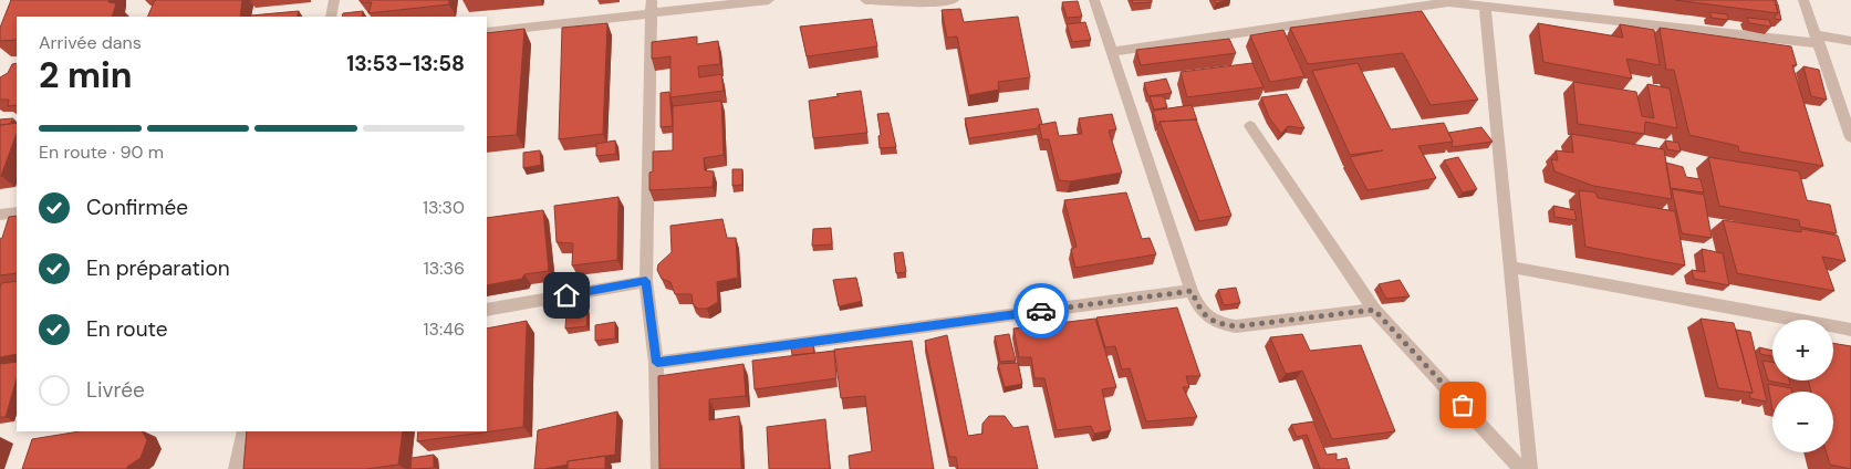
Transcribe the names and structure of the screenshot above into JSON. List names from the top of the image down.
{
  "page": {
    "heading": ["2 min", "Arrivée dans", "13:53–13:58"],
    "bar": "En route · 90 m",
    "list": [
      ["Confirmée", "13:30"],
      ["En préparation", "13:36"],
      ["En route", "13:46"],
      "Livrée"
    ],
    "map_buttons": ["+", "−"]
  }
}
